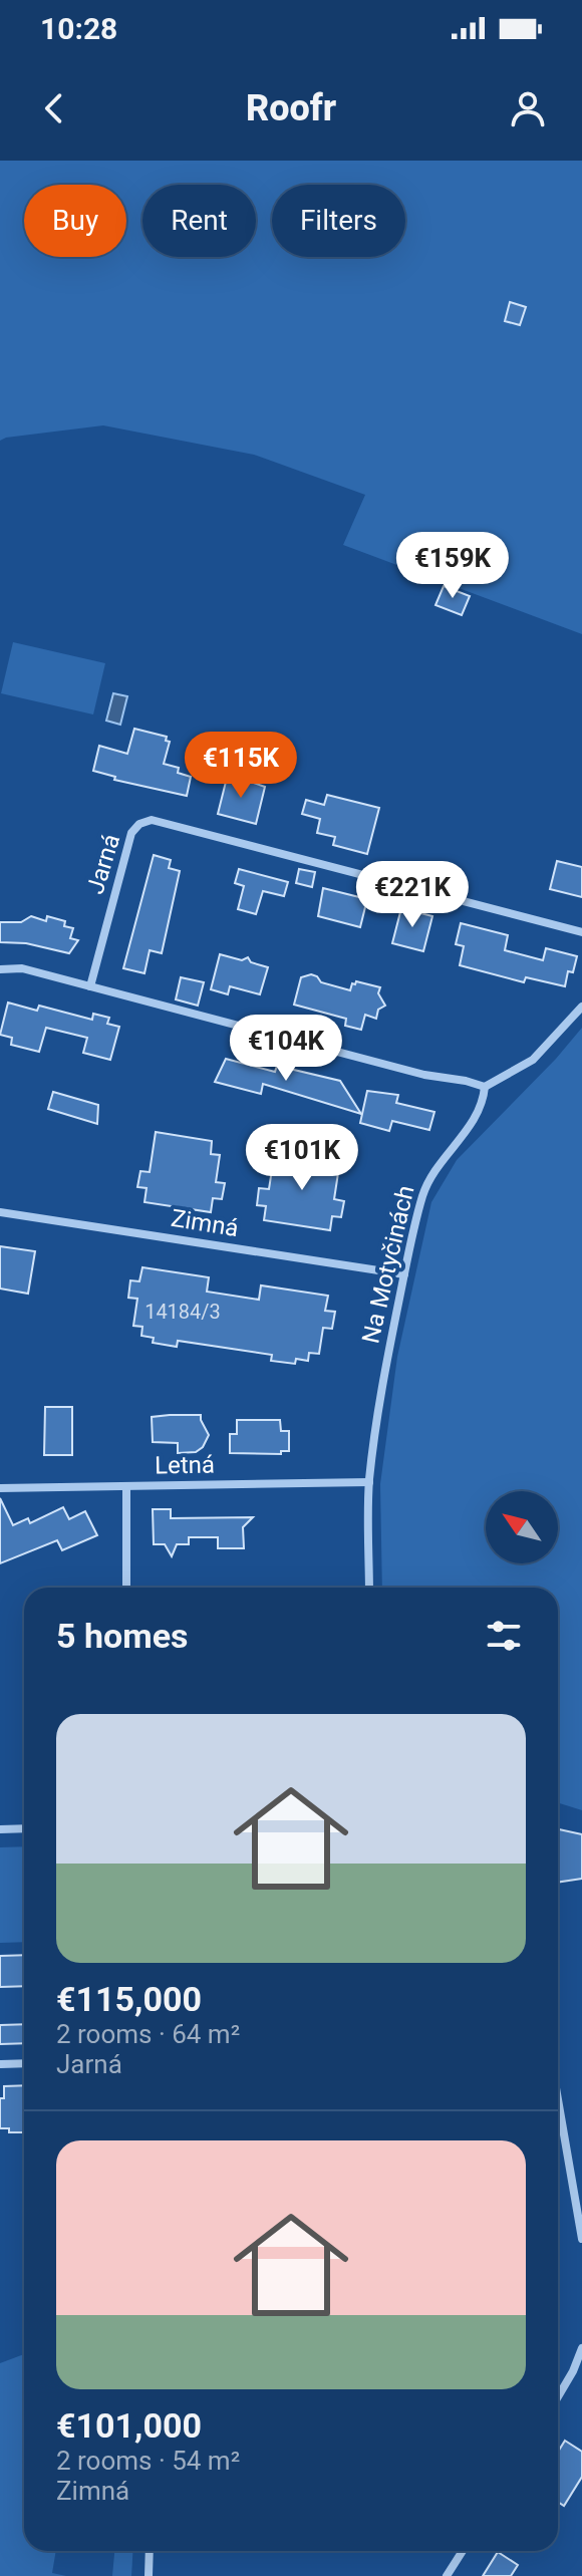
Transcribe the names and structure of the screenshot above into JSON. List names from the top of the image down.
{
  "streets": {
    "street": [
      "Jarná",
      "Zimná",
      "Na Motyčinách",
      "Letná"
    ]
  },
  "crossings": [
    ["Zimná", "Na Motyčinách"],
    ["Na Motyčinách", "Letná"]
  ],
  "house_numbers": ["14184/3"],
  "north": "top left",
  "page": {
    "status": "10:28",
    "header": "Roofr",
    "chip": ["Buy", "Rent", "Filters"],
    "price": [
      "€159K",
      "€115K",
      "€221K",
      "€104K",
      "€101K"
    ],
    "heading": "5 homes",
    "list": [
      {
        "name": "€115,000",
        "note": "2 rooms · 64 m² · Jarná"
      },
      {
        "name": "€101,000",
        "note": "2 rooms · 54 m² · Zimná"
      }
    ]
  }
}
